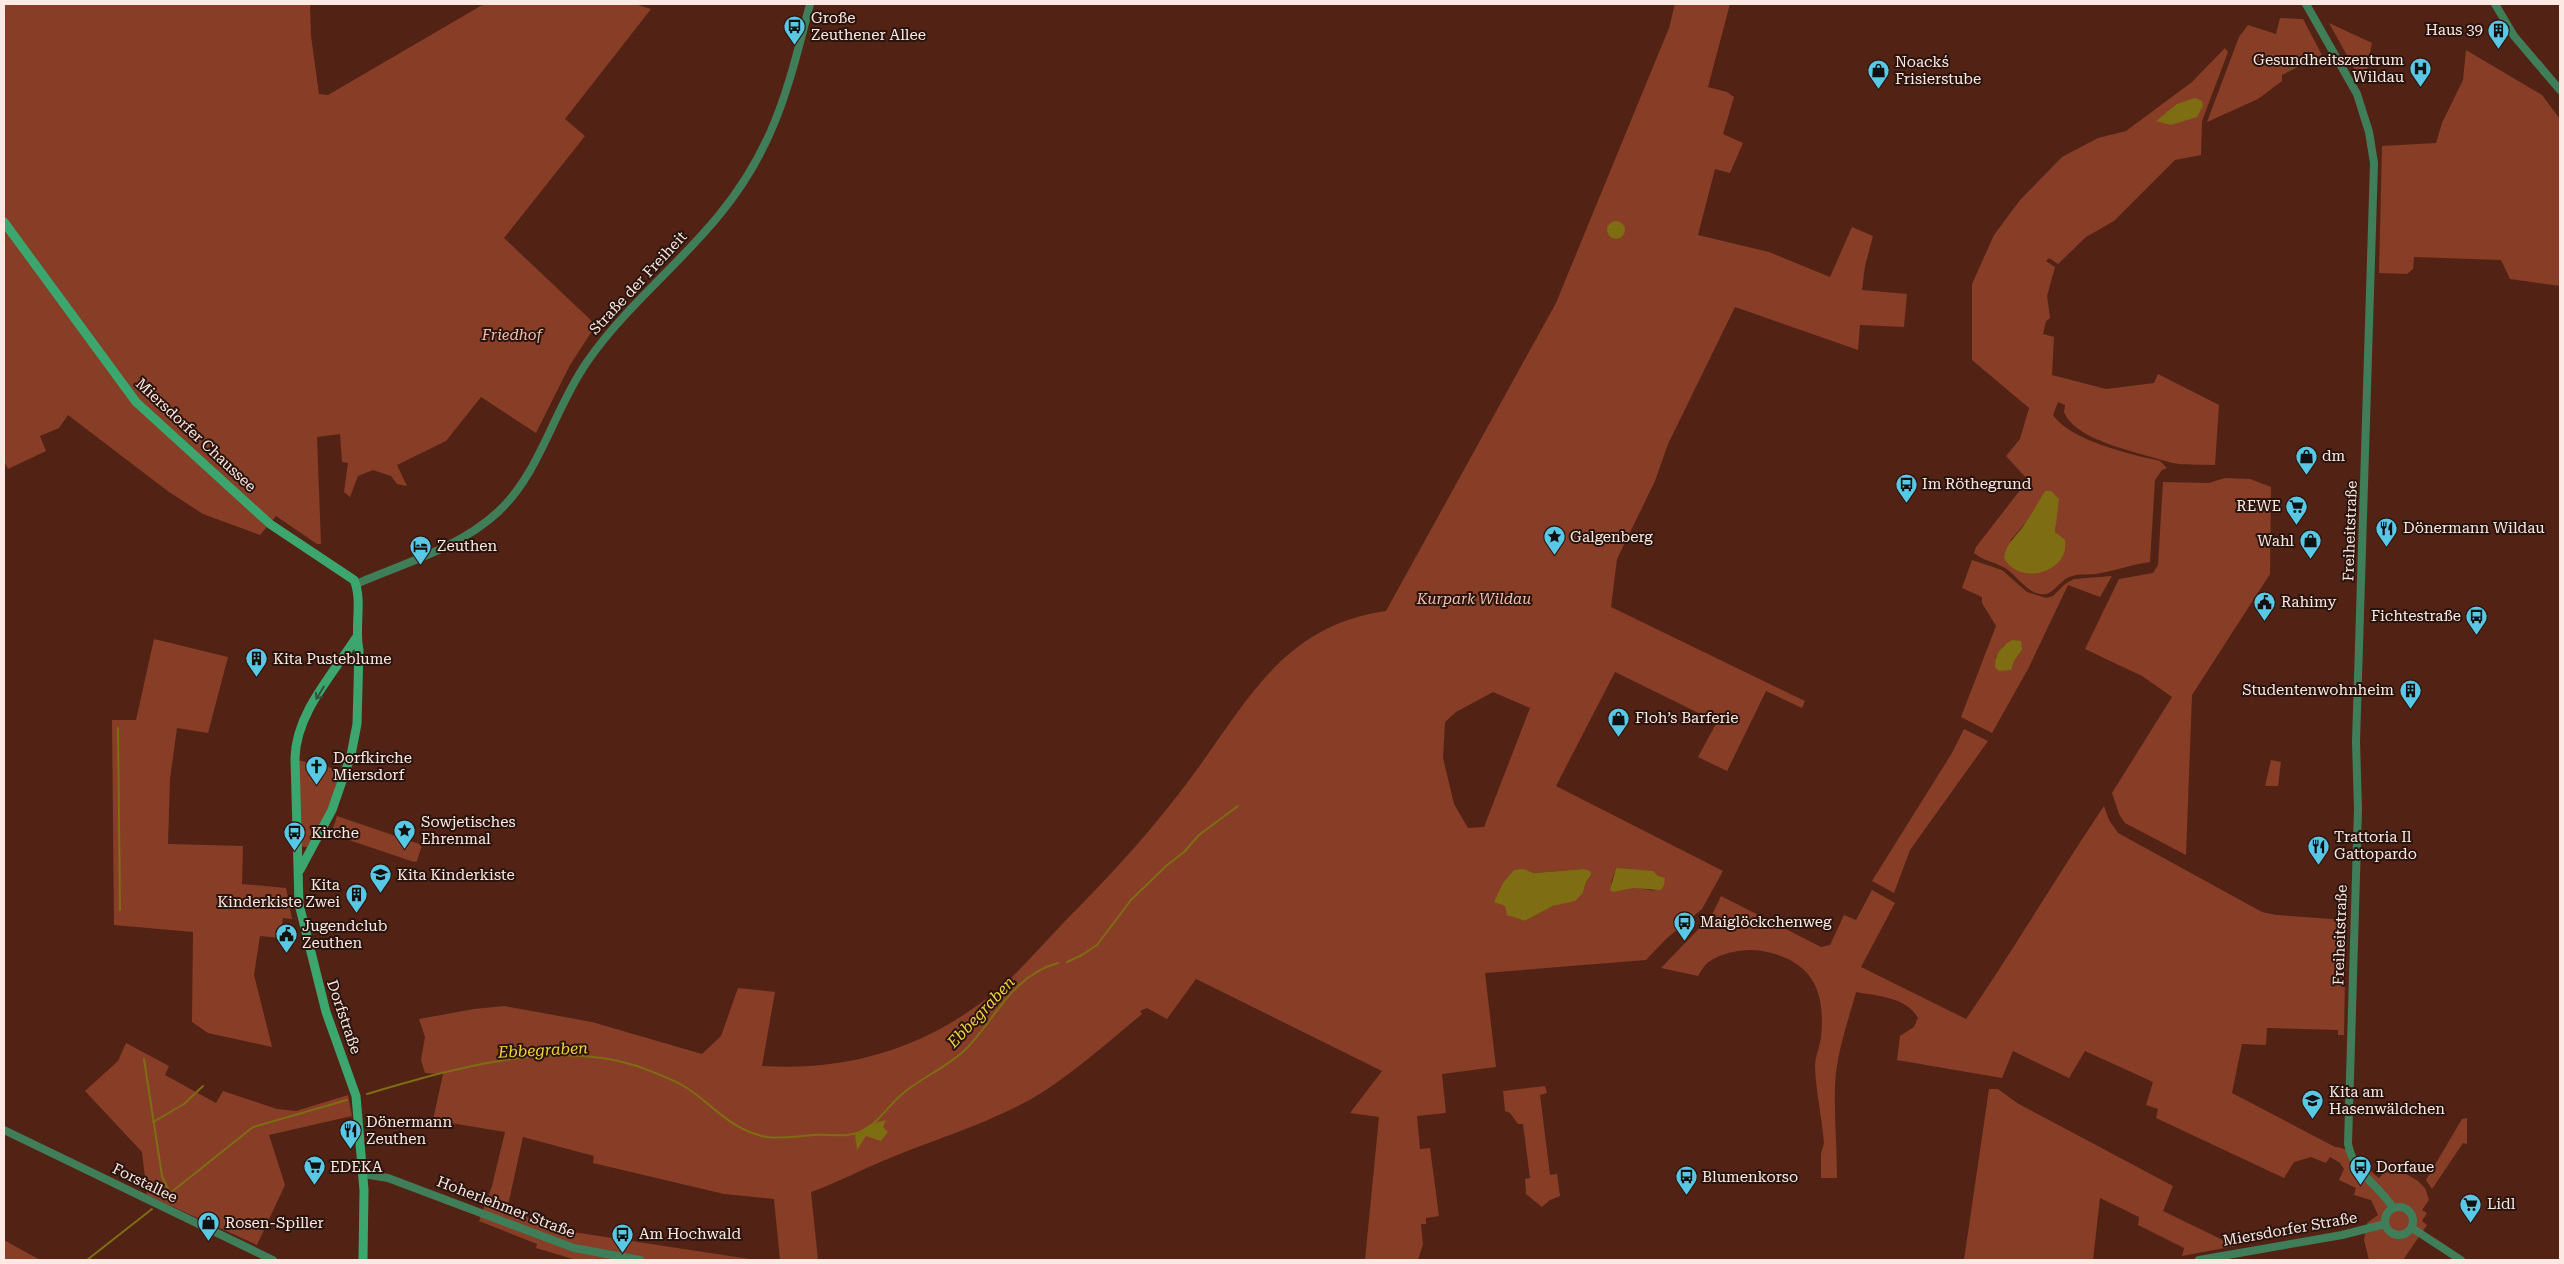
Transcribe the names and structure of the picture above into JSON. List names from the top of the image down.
{
  "streets": {
    "main road": ["Miersdorfer Chaussee", "Dorfstraße"],
    "street": [
      "Straße der Freiheit",
      "Freiheitstraße",
      "Forstallee",
      "Hoherlehmer Straße",
      "Miersdorfer Straße"
    ]
  },
  "crossings": [
    ["Straße der Freiheit", "Miersdorfer Chaussee"],
    ["Straße der Freiheit", "Dorfstraße"],
    ["Miersdorfer Chaussee", "Dorfstraße"],
    ["Freiheitstraße", "Miersdorfer Straße"],
    ["Dorfstraße", "Hoherlehmer Straße"]
  ],
  "water": ["Ebbegraben"],
  "parks": ["Friedhof", "Kurpark Wildau"],
  "places": {
    "bus stop": [
      "Große Zeuthener Allee",
      "Im Röthegrund",
      "Fichtestraße",
      "Kirche",
      "Maiglöckchenweg",
      "Dorfaue",
      "Blumenkorso",
      "Am Hochwald"
    ],
    "building": [
      "Haus 39",
      "Kita Pusteblume",
      "Studentenwohnheim",
      "Kita Kinderkiste Zwei"
    ],
    "hospital": ["Gesundheitszentrum Wildau"],
    "shop": [
      "Noack´s Frisierstube",
      "dm",
      "Wahl",
      "Floh’s Barferie",
      "Rosen-Spiller"
    ],
    "supermarket": ["REWE", "EDEKA", "Lidl"],
    "restaurant": ["Dönermann Wildau", "Trattoria Il Gattopardo", "Dönermann Zeuthen"],
    "place": ["Galgenberg", "Sowjetisches Ehrenmal"],
    "hotel": ["Zeuthen"],
    "public building": ["Rahimy", "Jugendclub Zeuthen"],
    "church": ["Dorfkirche Miersdorf"],
    "school or university": ["Kita Kinderkiste", "Kita am Hasenwäldchen"]
  }
}
